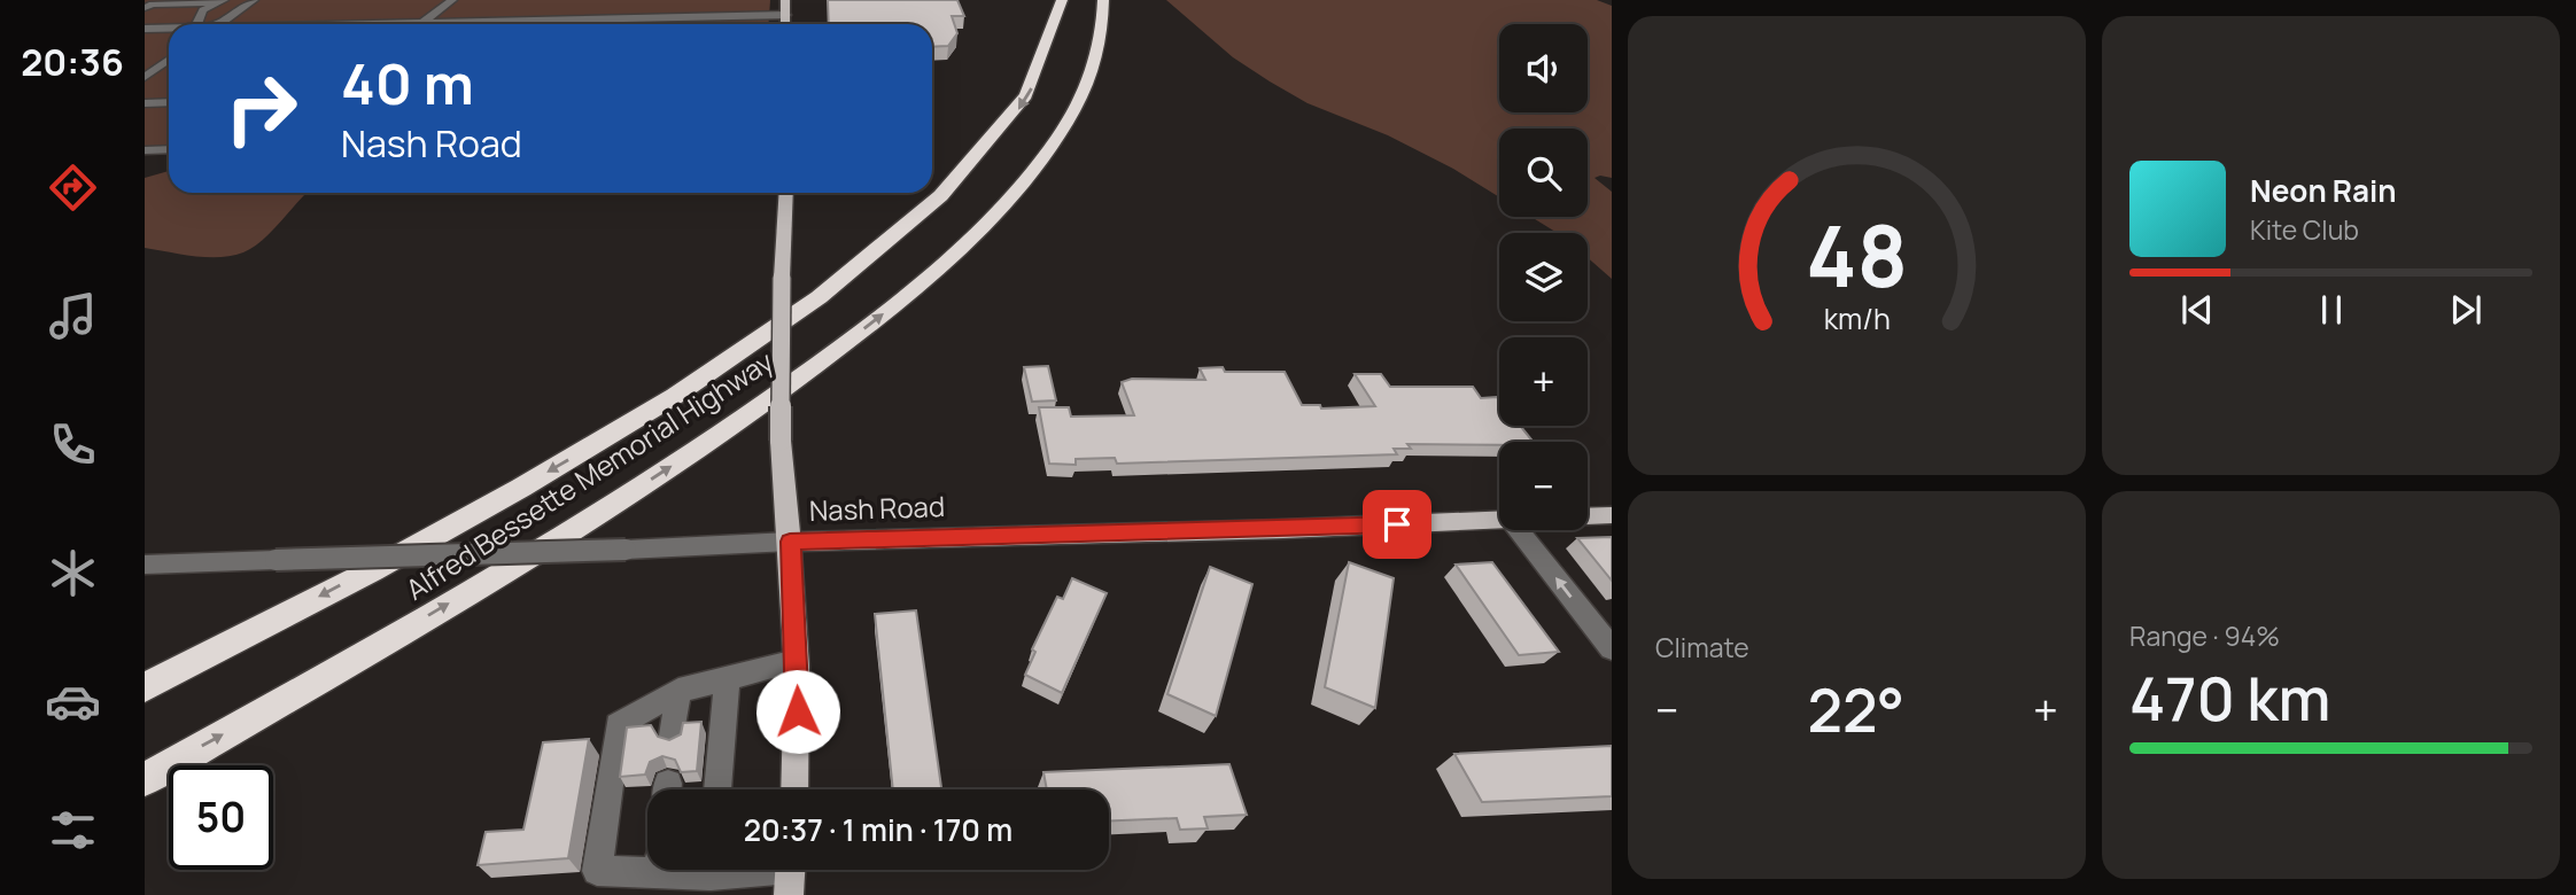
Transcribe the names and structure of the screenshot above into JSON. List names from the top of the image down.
{
  "streets": {
    "highway": ["Alfred Bessette Memorial Highway"],
    "main road": ["Nash Road"]
  },
  "page": {
    "tabs": "20:36",
    "map_buttons": ["+", "−"],
    "turn": ["40 m", "Nash Road"],
    "song": ["Neon Rain", "Kite Club"],
    "tile": [
      "Climate",
      ["Range · 94%", "470 km"]
    ],
    "heat": ["−", "22°", "+"],
    "limit": "50",
    "trip": "20:37 · 1 min · 170 m",
    "gauge": ["48", "km/h"]
  }
}
